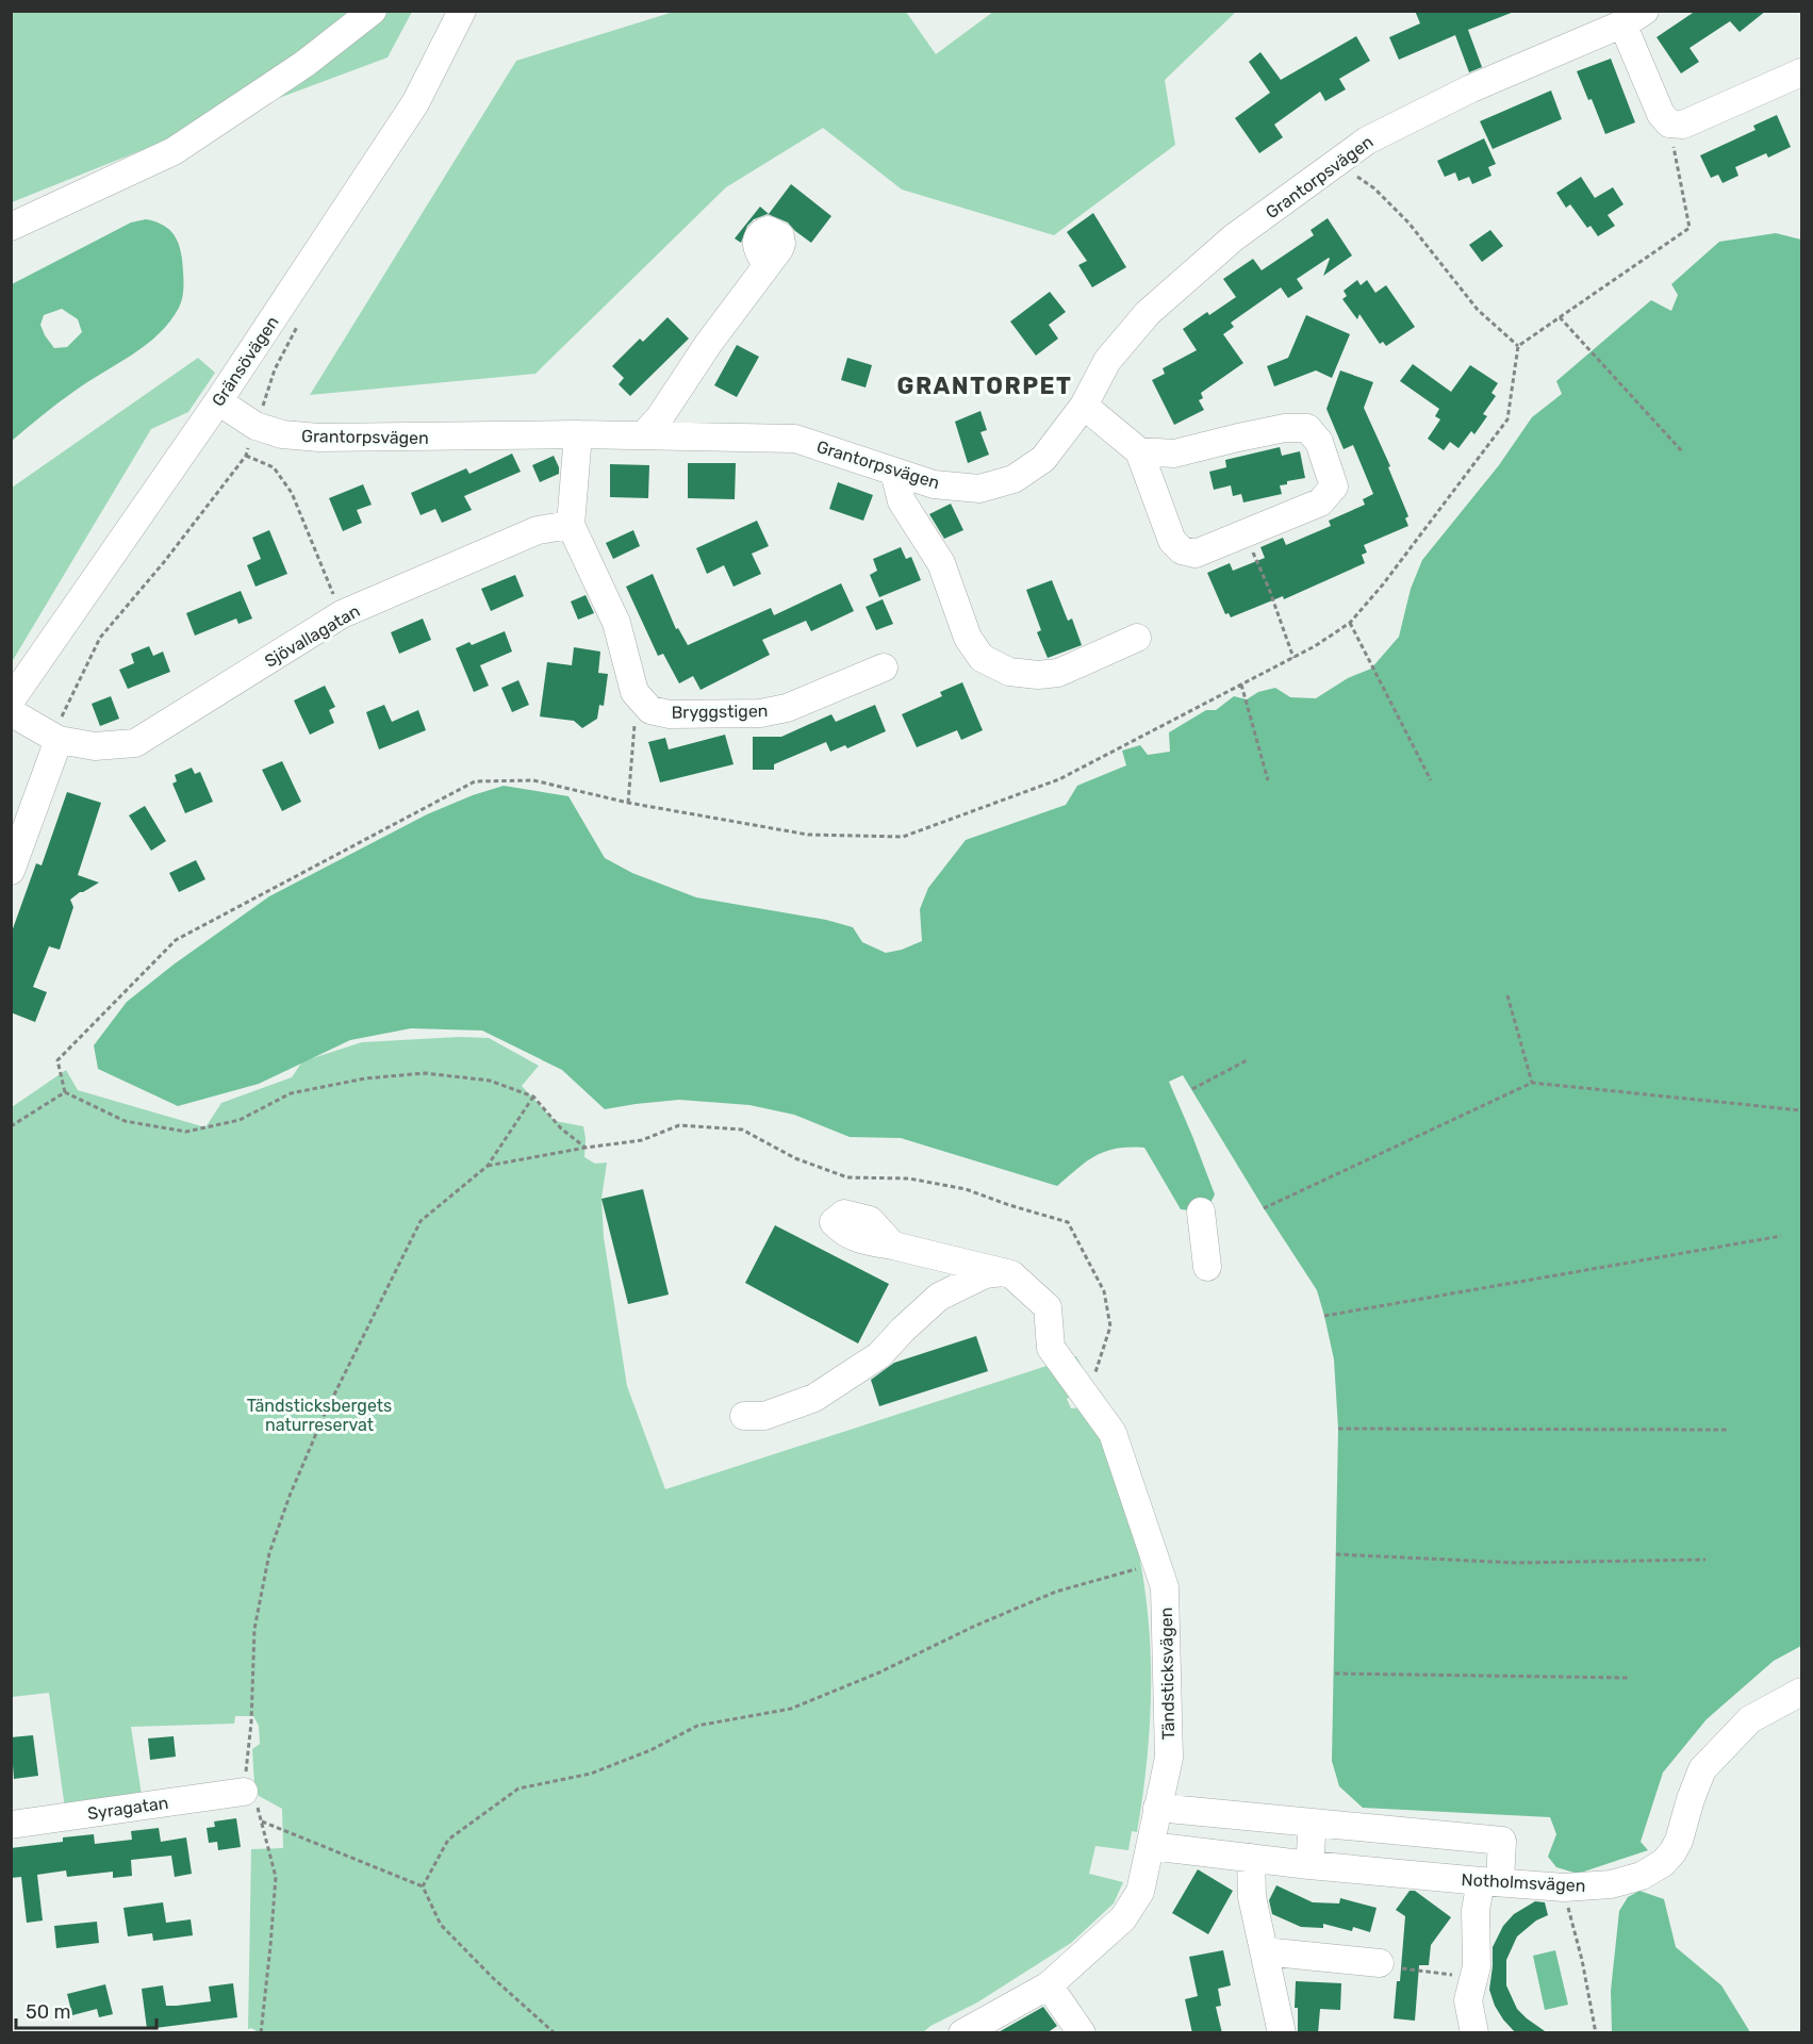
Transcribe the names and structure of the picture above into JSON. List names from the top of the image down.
{
  "streets": {
    "street": [
      "Grantorpsvägen",
      "Gränsövägen",
      "Sjövallagatan",
      "Bryggstigen",
      "Tändsticksvägen",
      "Syragatan",
      "Notholmsvägen"
    ]
  },
  "crossings": [
    ["Grantorpsvägen", "Gränsövägen"],
    ["Grantorpsvägen", "Bryggstigen"],
    ["Sjövallagatan", "Bryggstigen"],
    ["Tändsticksvägen", "Notholmsvägen"]
  ],
  "districts": ["GRANTORPET"],
  "parks": ["Tändsticksbergets naturreservat"],
  "scale_bar": "50 m"
}
